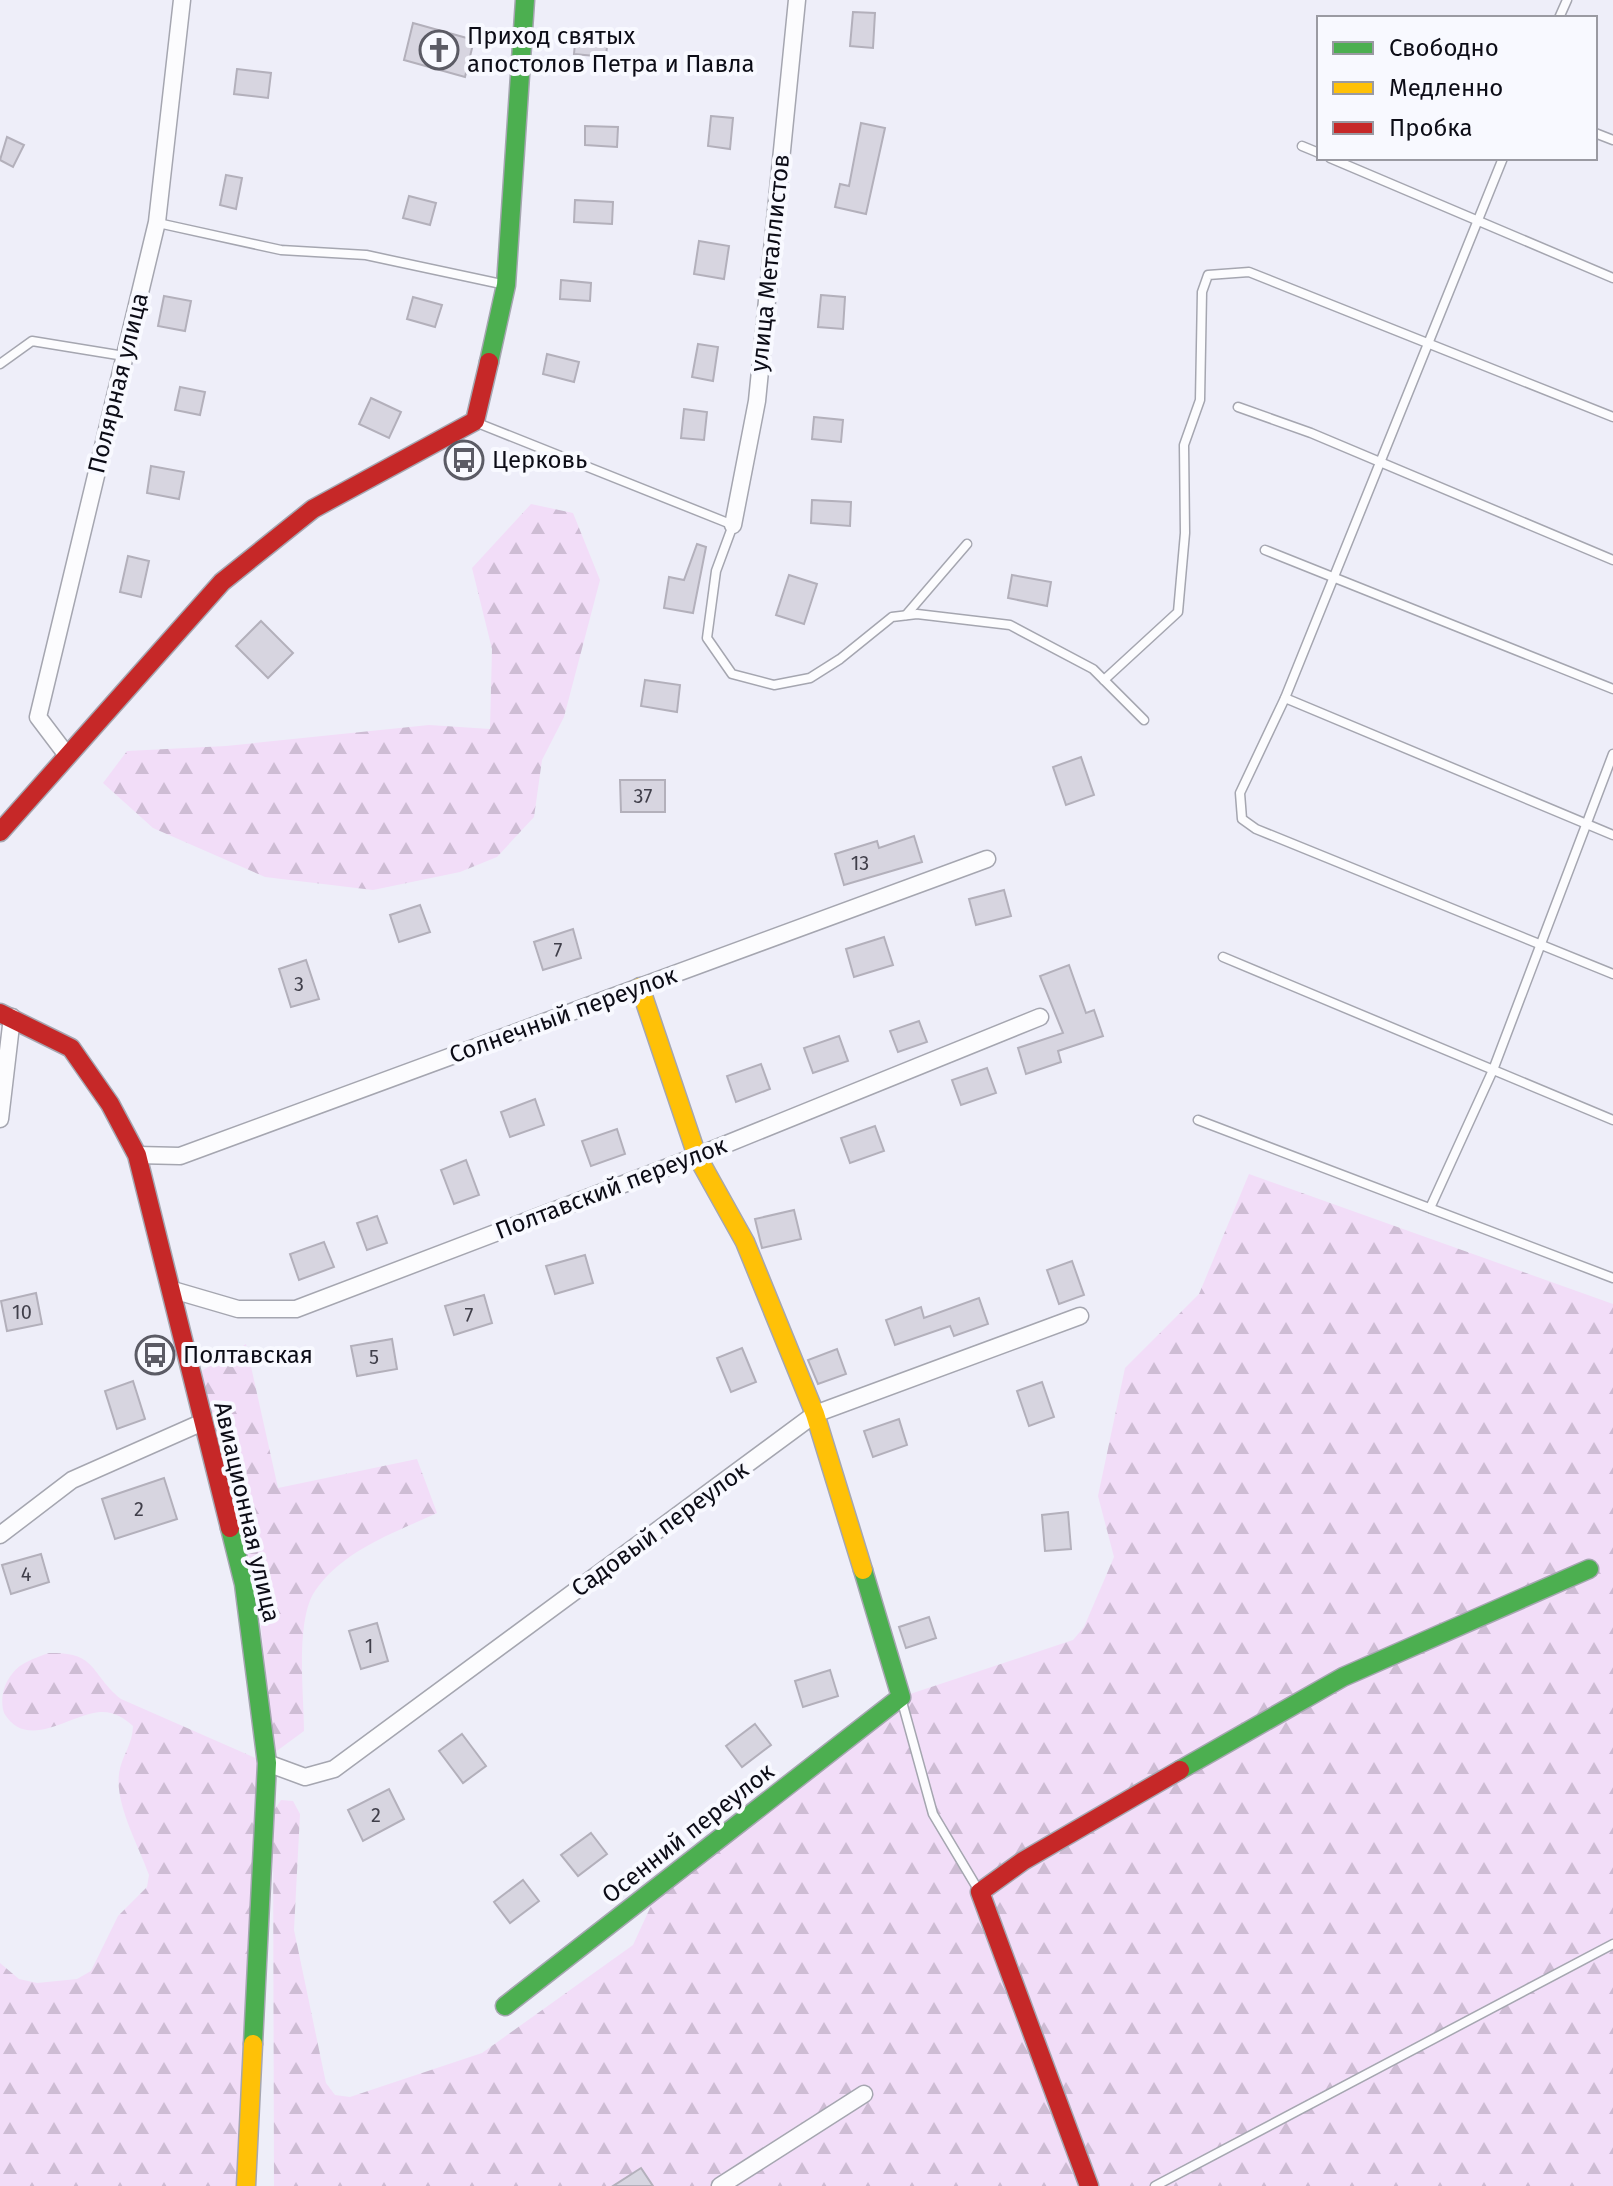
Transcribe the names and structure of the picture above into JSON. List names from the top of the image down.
{
  "streets": {
    "street": [
      "улица Металлистов",
      "Полярная улица",
      "Солнечный переулок",
      "Полтавский переулок",
      "Авиационная улица",
      "Садовый переулок",
      "Осенний переулок"
    ]
  },
  "crossings": [
    ["Солнечный переулок", "Авиационная улица"],
    ["Полтавский переулок", "Авиационная улица"],
    ["Авиационная улица", "Садовый переулок"]
  ],
  "places": {
    "church": ["Приход святых апостолов Петра и Павла"],
    "bus stop": ["Церковь", "Полтавская"]
  },
  "house_numbers": [
    "37",
    "13",
    "7",
    "3",
    "10",
    "7",
    "5",
    "2",
    "4",
    "1",
    "2"
  ],
  "legend": ["Свободно", "Медленно", "Пробка"]
}
